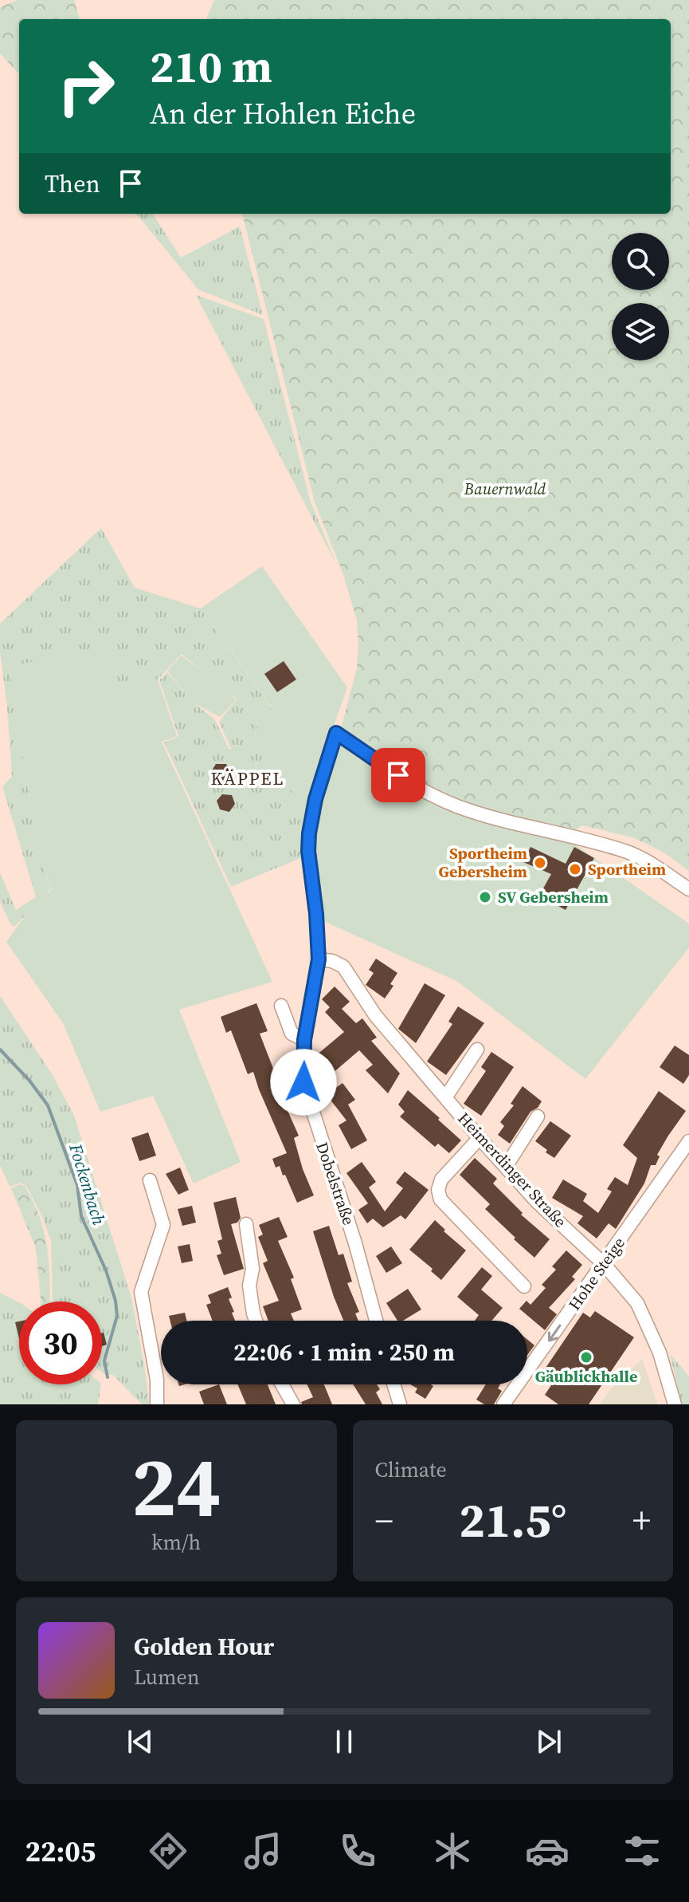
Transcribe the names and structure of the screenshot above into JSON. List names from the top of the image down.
{
  "streets": {
    "street": ["Heimerdinger Straße", "Dobelstraße", "Hohe Steige"]
  },
  "crossings": [
    ["Heimerdinger Straße", "Dobelstraße"],
    ["Heimerdinger Straße", "Hohe Steige"]
  ],
  "one_way": ["Hohe Steige"],
  "districts": ["KÄPPEL"],
  "water": ["Fockenbach"],
  "parks": ["Bauernwald"],
  "places": [
    "Sportheim Gebersheim",
    "Sportheim",
    "SV Gebersheim",
    "Gäublickhalle"
  ],
  "page": {
    "turn": ["210 m", "An der Hohlen Eiche"],
    "then": "Then",
    "limit": "30",
    "trip": "22:06 · 1 min · 250 m",
    "tile": [
      ["24", "km/h"],
      "Climate"
    ],
    "heat": ["−", "21.5°", "+"],
    "song": ["Golden Hour", "Lumen"],
    "tabs": "22:05"
  }
}
